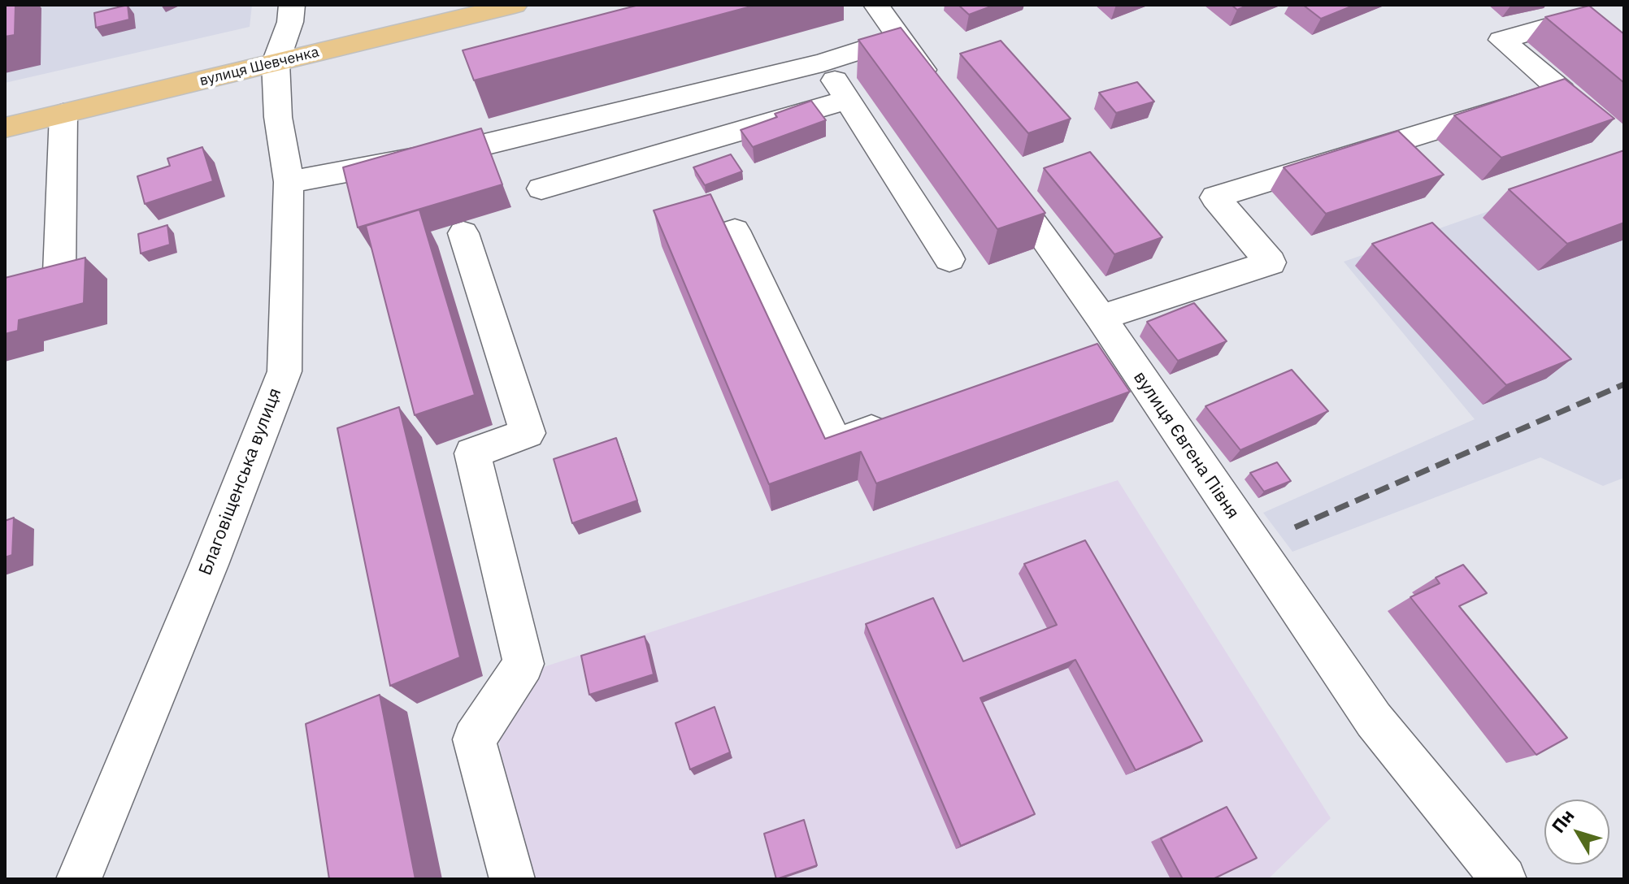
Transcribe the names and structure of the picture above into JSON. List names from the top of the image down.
{
  "streets": {
    "main road": ["вулиця Шевченка"],
    "street": ["вулиця Євгена Півня", "Благовіщенська вулиця"]
  },
  "crossings": [
    ["вулиця Шевченка", "Благовіщенська вулиця"]
  ],
  "north": "top left"
}
